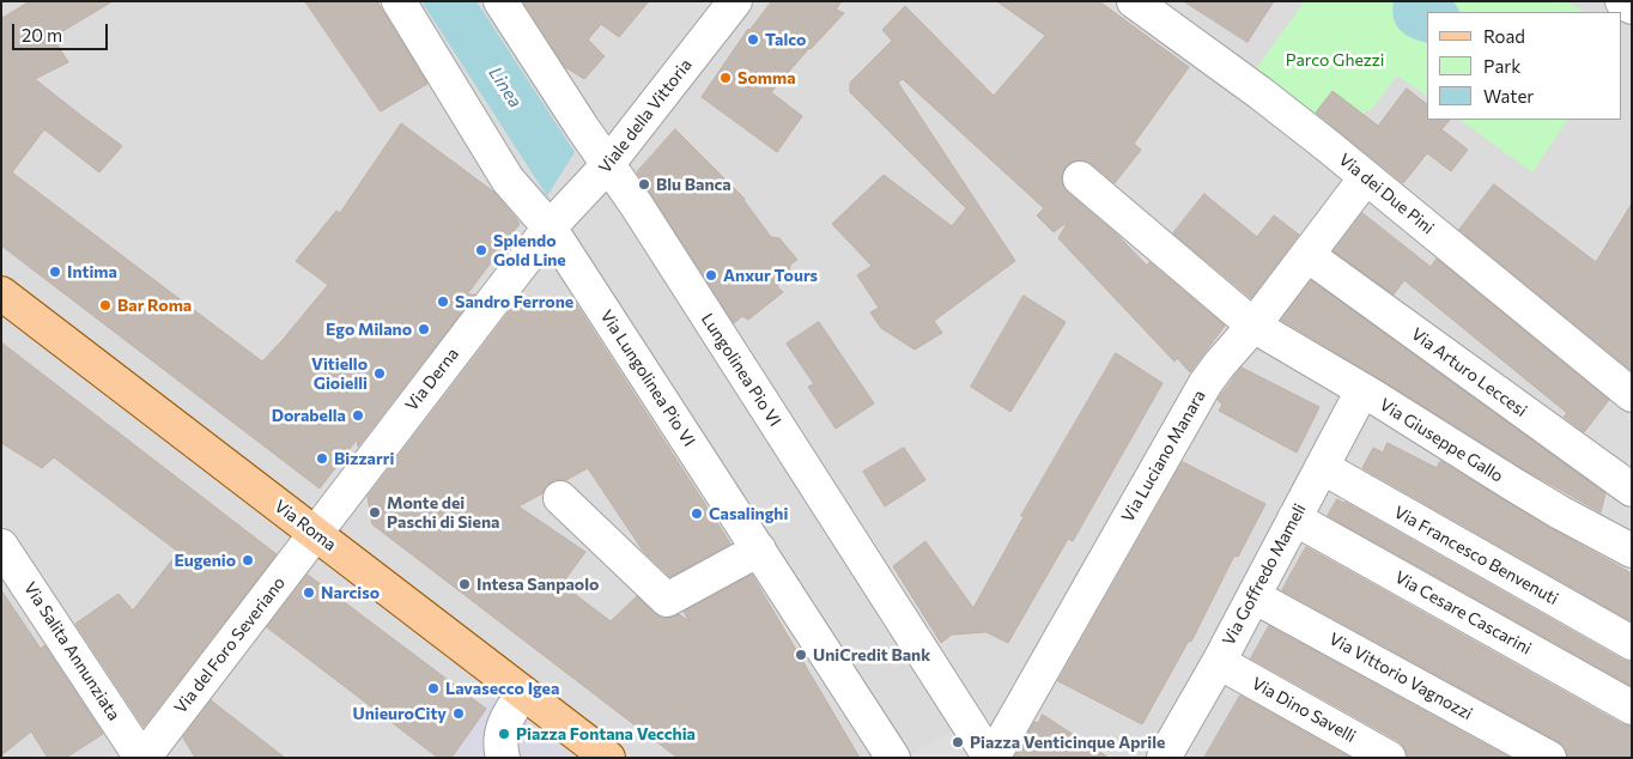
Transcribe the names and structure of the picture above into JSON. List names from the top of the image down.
{
  "streets": {
    "main road": ["Via Roma"],
    "street": [
      "Viale della Vittoria",
      "Via dei Due Pini",
      "Lungolinea Pio VI",
      "Via Arturo Leccesi",
      "Via Lungolinea Pio VI",
      "Via Derna",
      "Via Giuseppe Gallo",
      "Via Luciano Manara",
      "Via Francesco Benvenuti",
      "Via Goffredo Mameli",
      "Via Cesare Cascarini",
      "Via del Foro Severiano",
      "Via Salita Annunziata",
      "Via Vittorio Vagnozzi",
      "Via Dino Savelli"
    ]
  },
  "crossings": [
    ["Viale della Vittoria", "Lungolinea Pio VI"],
    ["Viale della Vittoria", "Via Lungolinea Pio VI"],
    ["Viale della Vittoria", "Via Derna"],
    ["Via dei Due Pini", "Via Luciano Manara"],
    ["Lungolinea Pio VI", "Via Luciano Manara"],
    ["Via Arturo Leccesi", "Via Luciano Manara"],
    ["Via Lungolinea Pio VI", "Via Derna"],
    ["Via Derna", "Via Roma"],
    ["Via Derna", "Via del Foro Severiano"],
    ["Via Giuseppe Gallo", "Via Luciano Manara"],
    ["Via Giuseppe Gallo", "Via Goffredo Mameli"],
    ["Via Roma", "Via del Foro Severiano"],
    ["Via Francesco Benvenuti", "Via Goffredo Mameli"],
    ["Via Goffredo Mameli", "Via Cesare Cascarini"],
    ["Via Goffredo Mameli", "Via Vittorio Vagnozzi"],
    ["Via Goffredo Mameli", "Via Dino Savelli"],
    ["Via del Foro Severiano", "Via Salita Annunziata"]
  ],
  "water": ["Linea"],
  "parks": ["Parco Ghezzi"],
  "places": [
    "Talco",
    "Somma",
    "Blu Banca",
    "Splendo Gold Line",
    "Intima",
    "Anxur Tours",
    "Sandro Ferrone",
    "Bar Roma",
    "Ego Milano",
    "Vitiello Gioielli",
    "Dorabella",
    "Bizzarri",
    "Monte dei Paschi di Siena",
    "Casalinghi",
    "Eugenio",
    "Intesa Sanpaolo",
    "Narciso",
    "UniCredit Bank",
    "Lavasecco Igea",
    "UnieuroCity",
    "Piazza Fontana Vecchia",
    "Piazza Venticinque Aprile"
  ],
  "legend": ["Road", "Park", "Water"],
  "scale_bar": "20 m"
}
